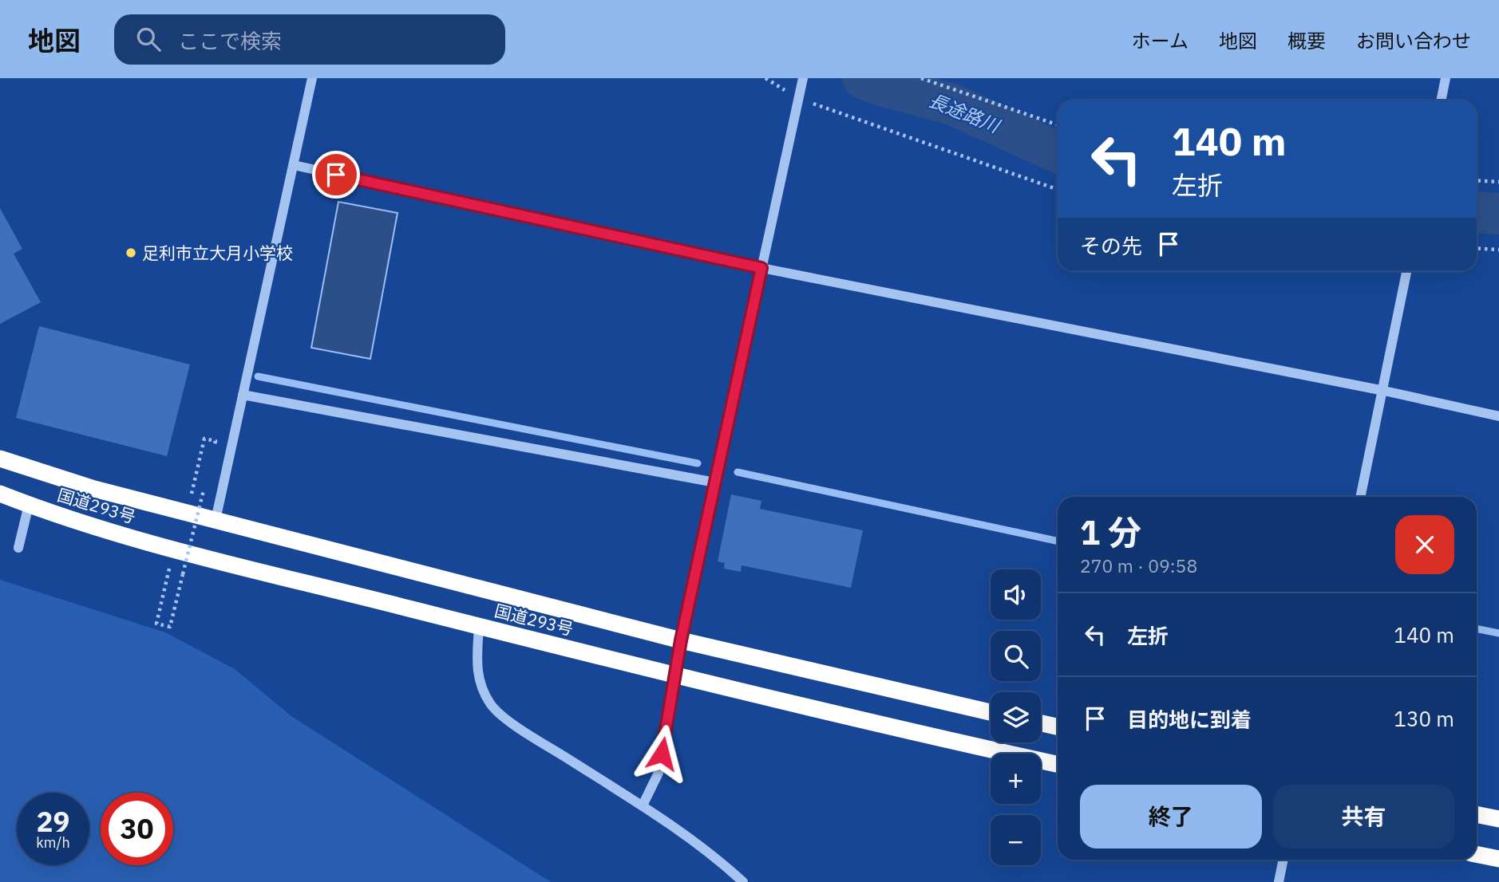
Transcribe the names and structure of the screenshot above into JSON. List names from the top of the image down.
{
  "streets": {
    "highway": ["国道293号"]
  },
  "water": ["長途路川"],
  "places": ["足利市立大月小学校"],
  "page": {
    "header": "地図",
    "search": "ここで検索",
    "nav": [
      "ホーム",
      "地図",
      "概要",
      "お問い合わせ"
    ],
    "turn": ["140 m", "左折"],
    "then": "その先",
    "heading": ["1 分", "270 m · 09:58"],
    "map_buttons": ["+", "−"],
    "list": [
      {
        "name": "左折",
        "value": "140 m"
      },
      {
        "name": "目的地に到着",
        "value": "130 m"
      }
    ],
    "buttons": ["終了", "共有"],
    "speed": "29 km/h",
    "limit": "30"
  }
}
